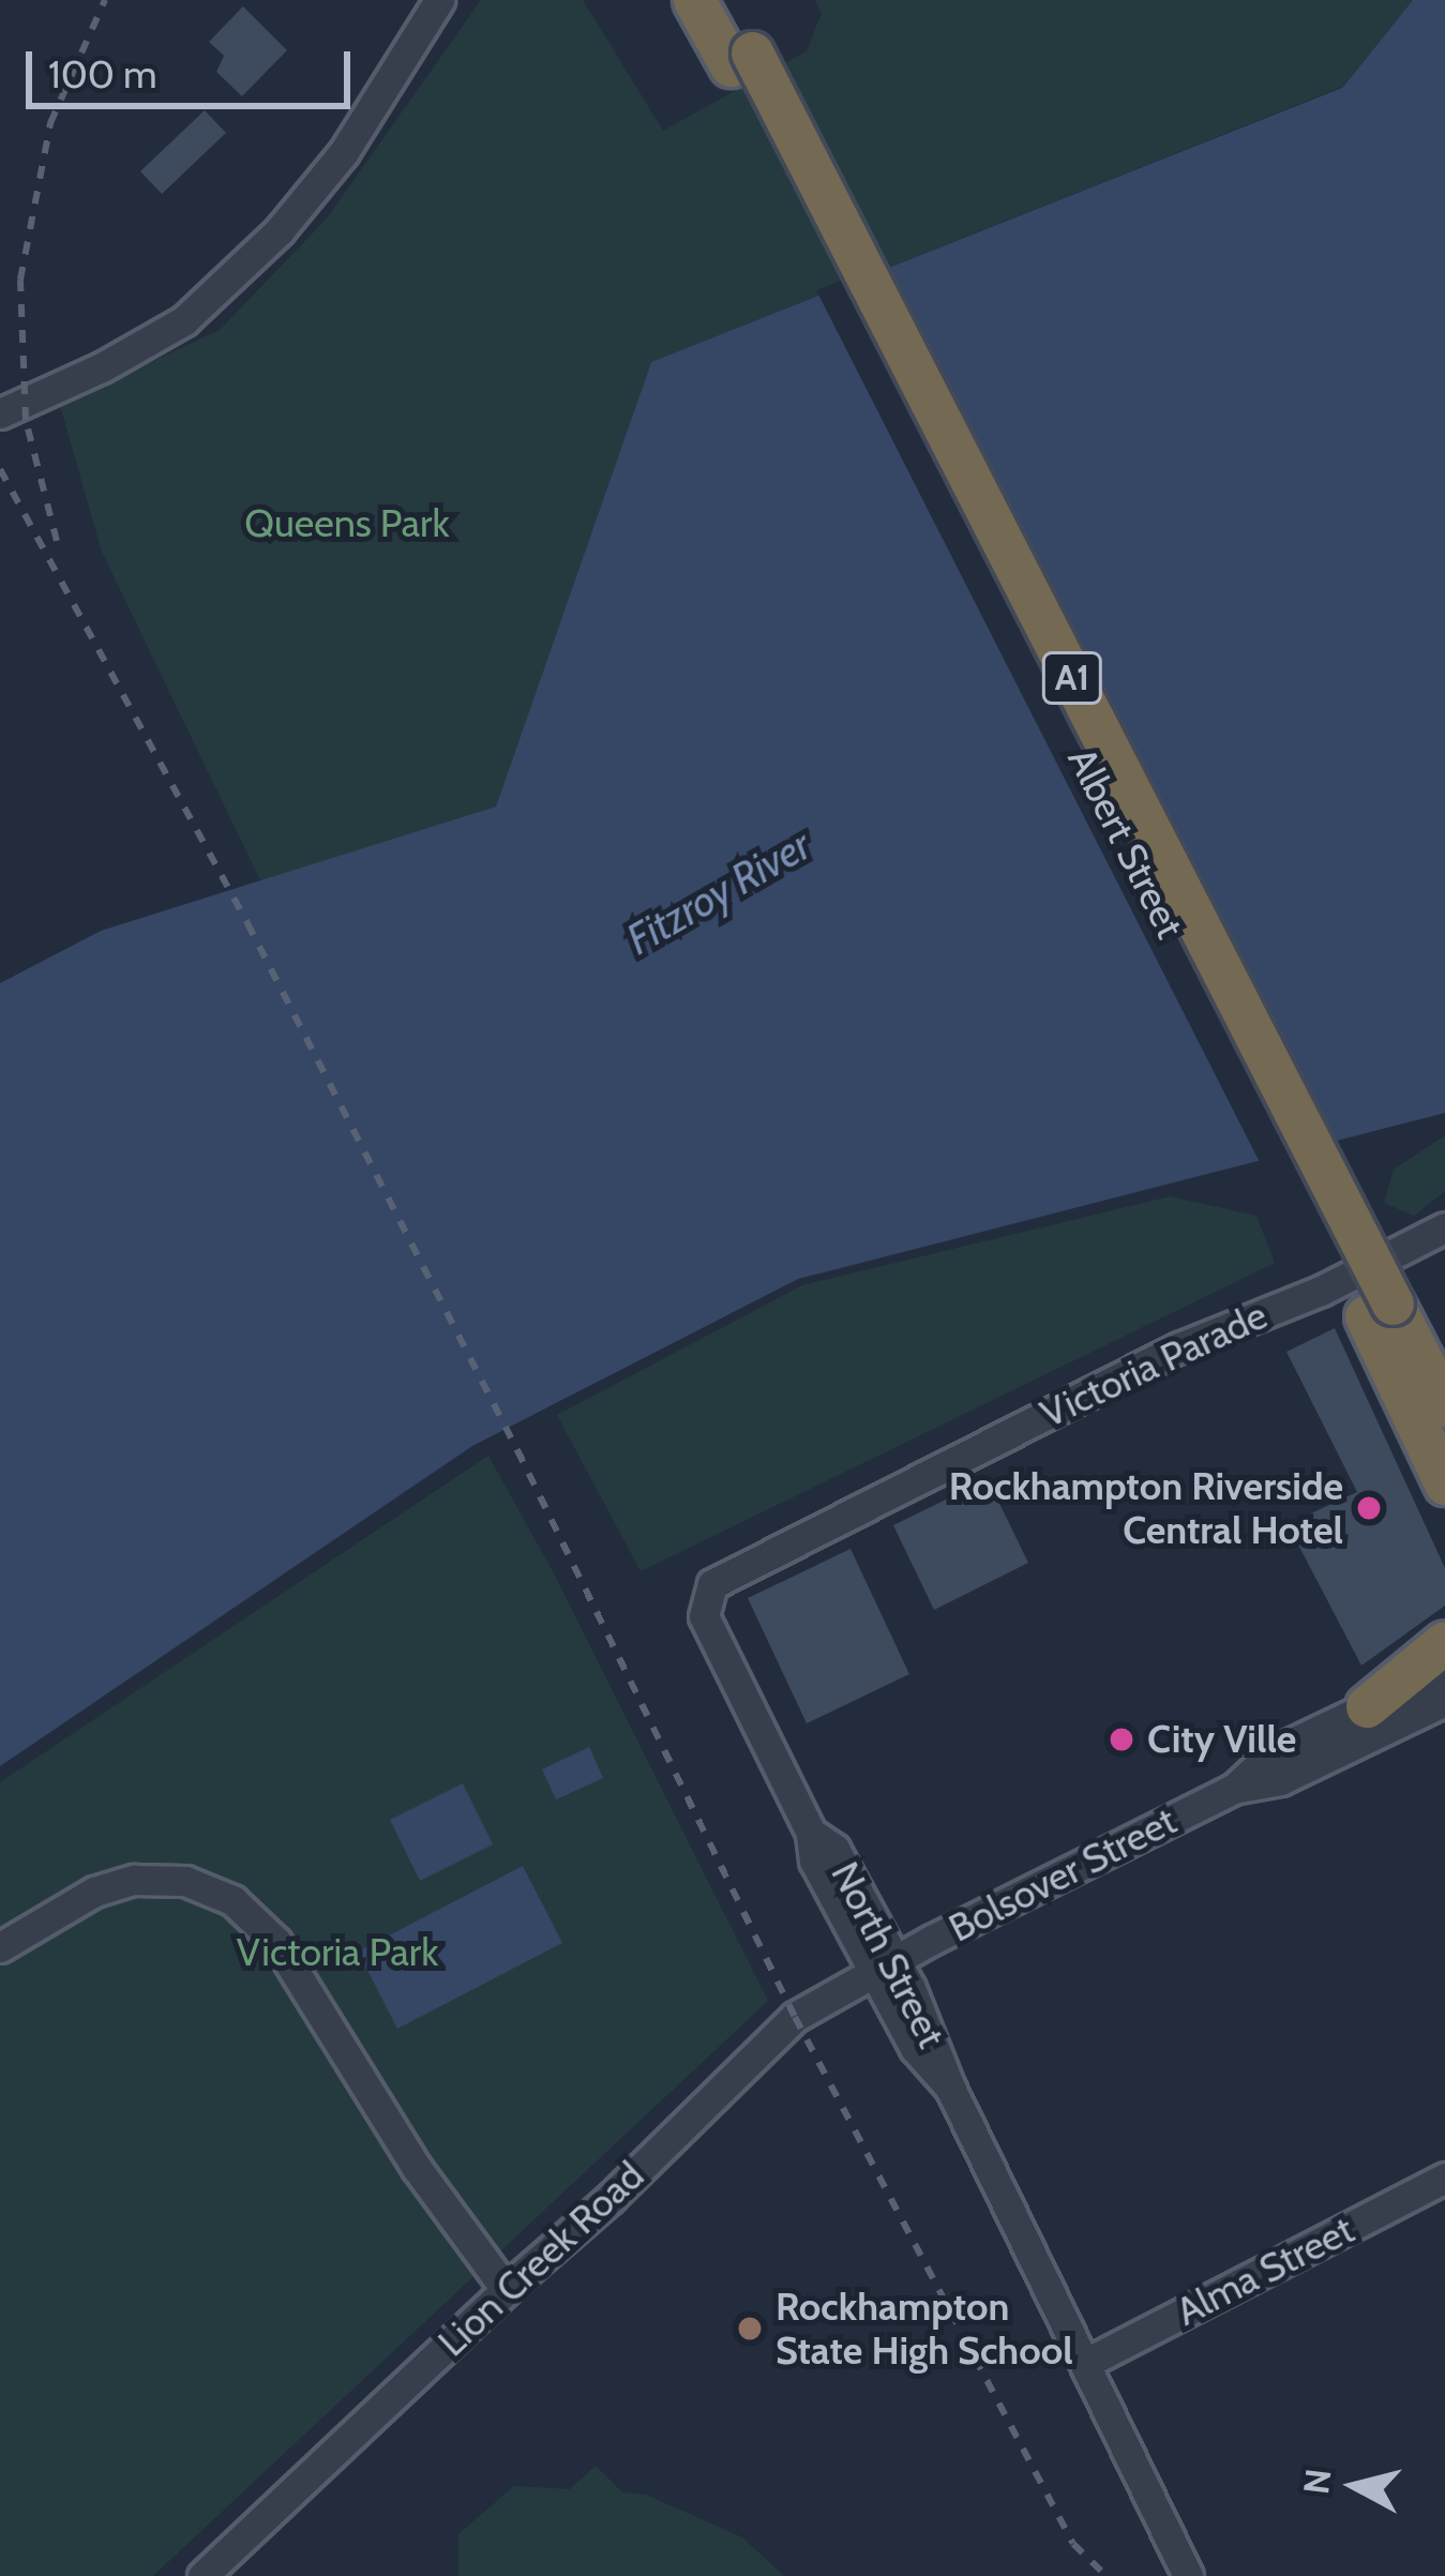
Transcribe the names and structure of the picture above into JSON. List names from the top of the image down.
{
  "streets": {
    "highway": ["A1", "Albert Street"],
    "street": [
      "Victoria Parade",
      "Bolsover Street",
      "North Street",
      "Lion Creek Road",
      "Alma Street"
    ]
  },
  "crossings": [
    ["Victoria Parade", "North Street"],
    ["Bolsover Street", "North Street"],
    ["Bolsover Street", "Lion Creek Road"],
    ["North Street", "Lion Creek Road"],
    ["North Street", "Alma Street"]
  ],
  "water": ["Fitzroy River"],
  "parks": ["Queens Park", "Victoria Park"],
  "places": ["Rockhampton Riverside Central Hotel", "City Ville", "Rockhampton State High School"],
  "scale_bar": "100 m",
  "north": "left"
}
